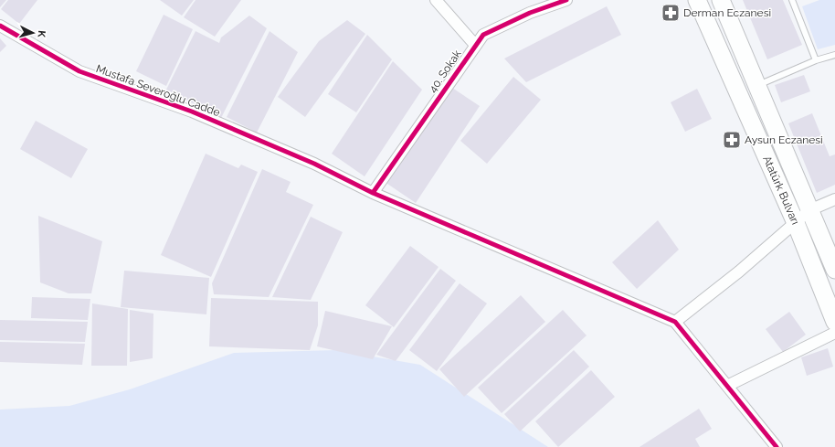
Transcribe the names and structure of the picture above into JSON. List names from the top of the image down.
{
  "streets": {
    "main road": ["Atatürk Bulvarı"],
    "street": ["40. Sokak", "Mustafa Severoğlu Cadde"]
  },
  "crossings": [
    ["40. Sokak", "Mustafa Severoğlu Cadde"]
  ],
  "places": {
    "pharmacy": ["Derman Eczanesi", "Aysun Eczanesi"]
  },
  "north": "right"
}
